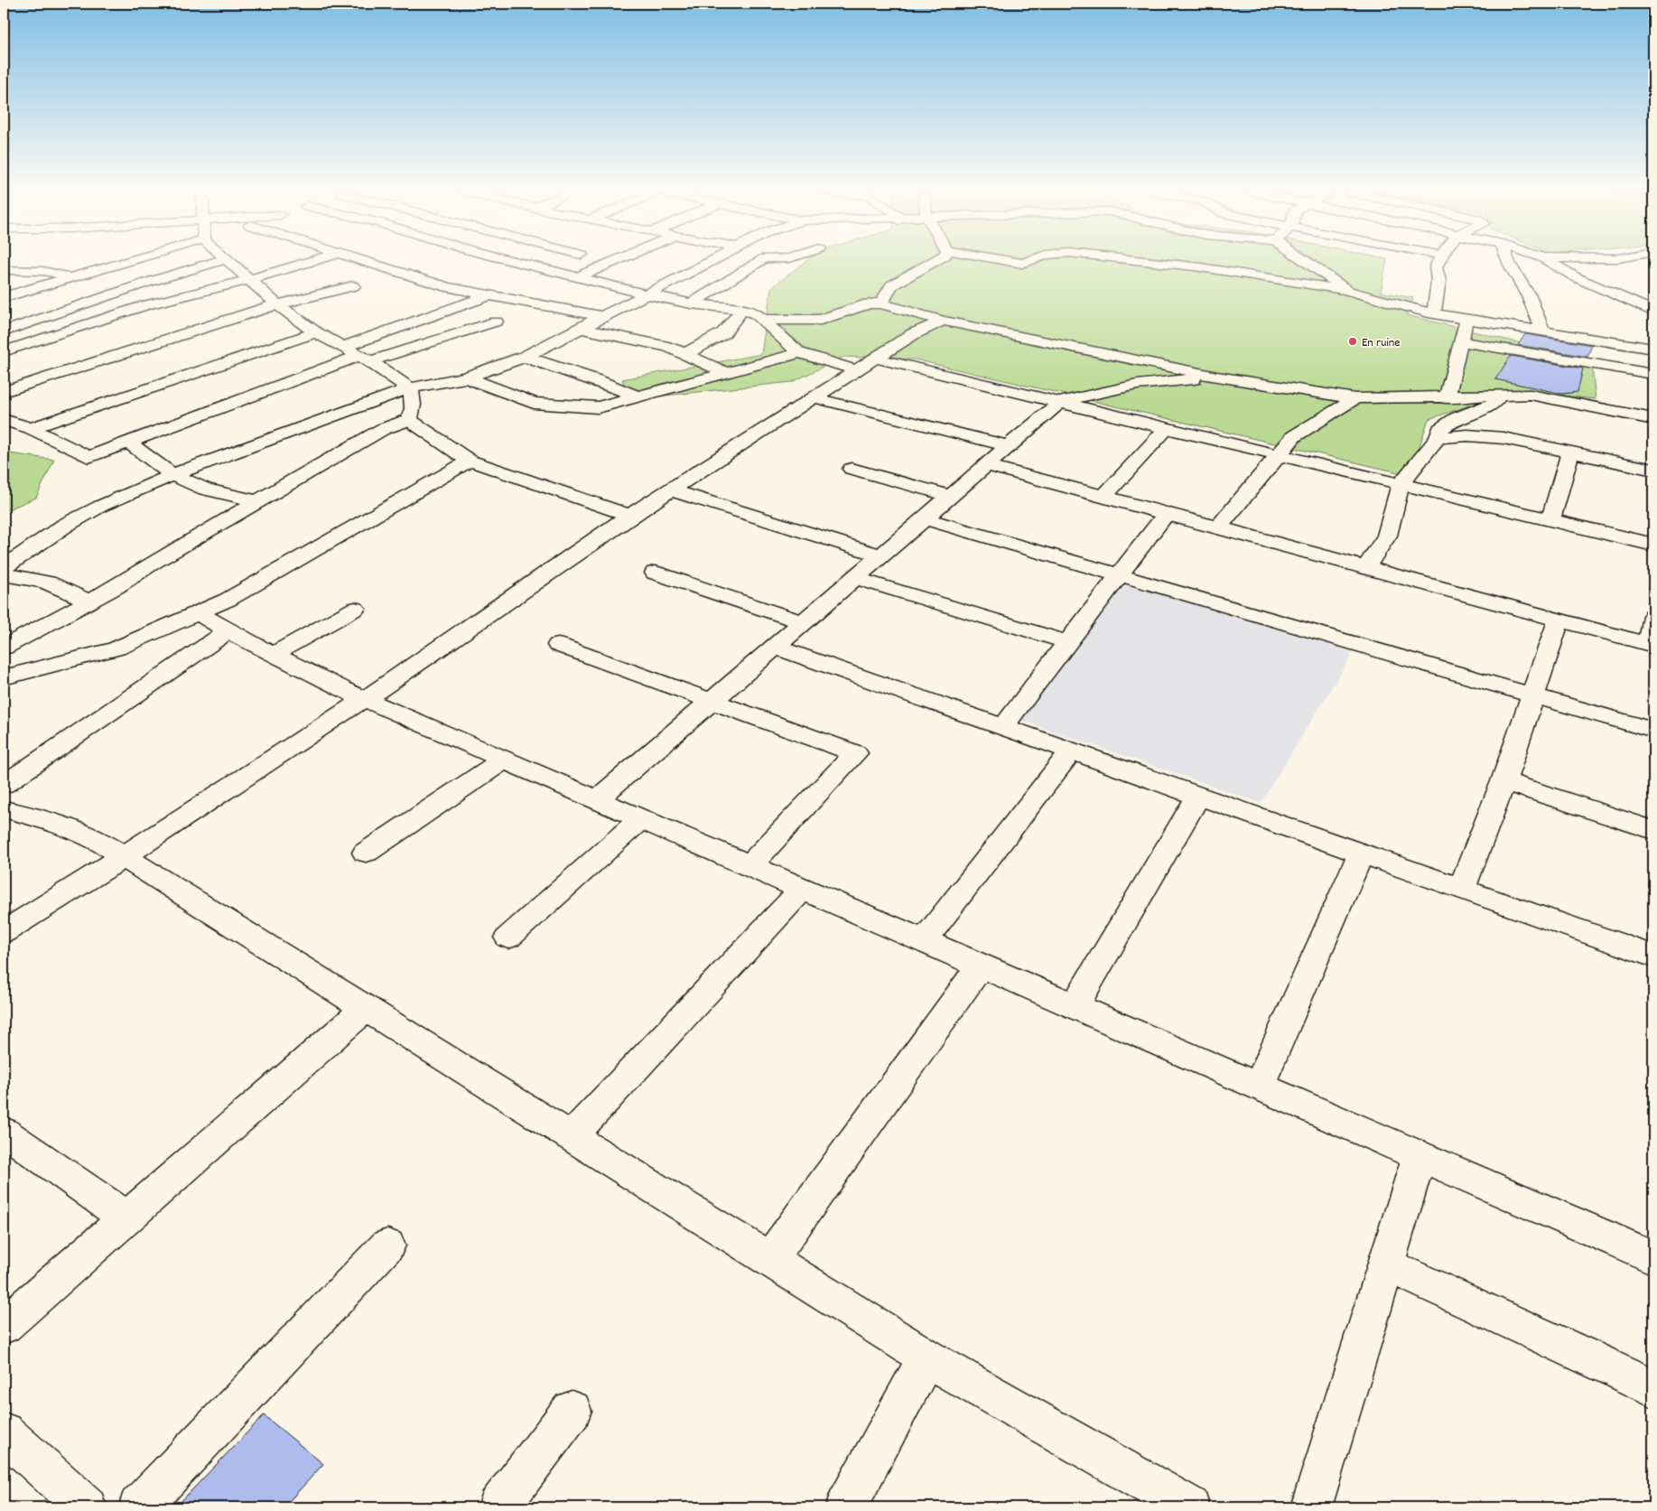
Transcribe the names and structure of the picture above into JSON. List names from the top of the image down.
{
  "places": ["En ruine"]
}
